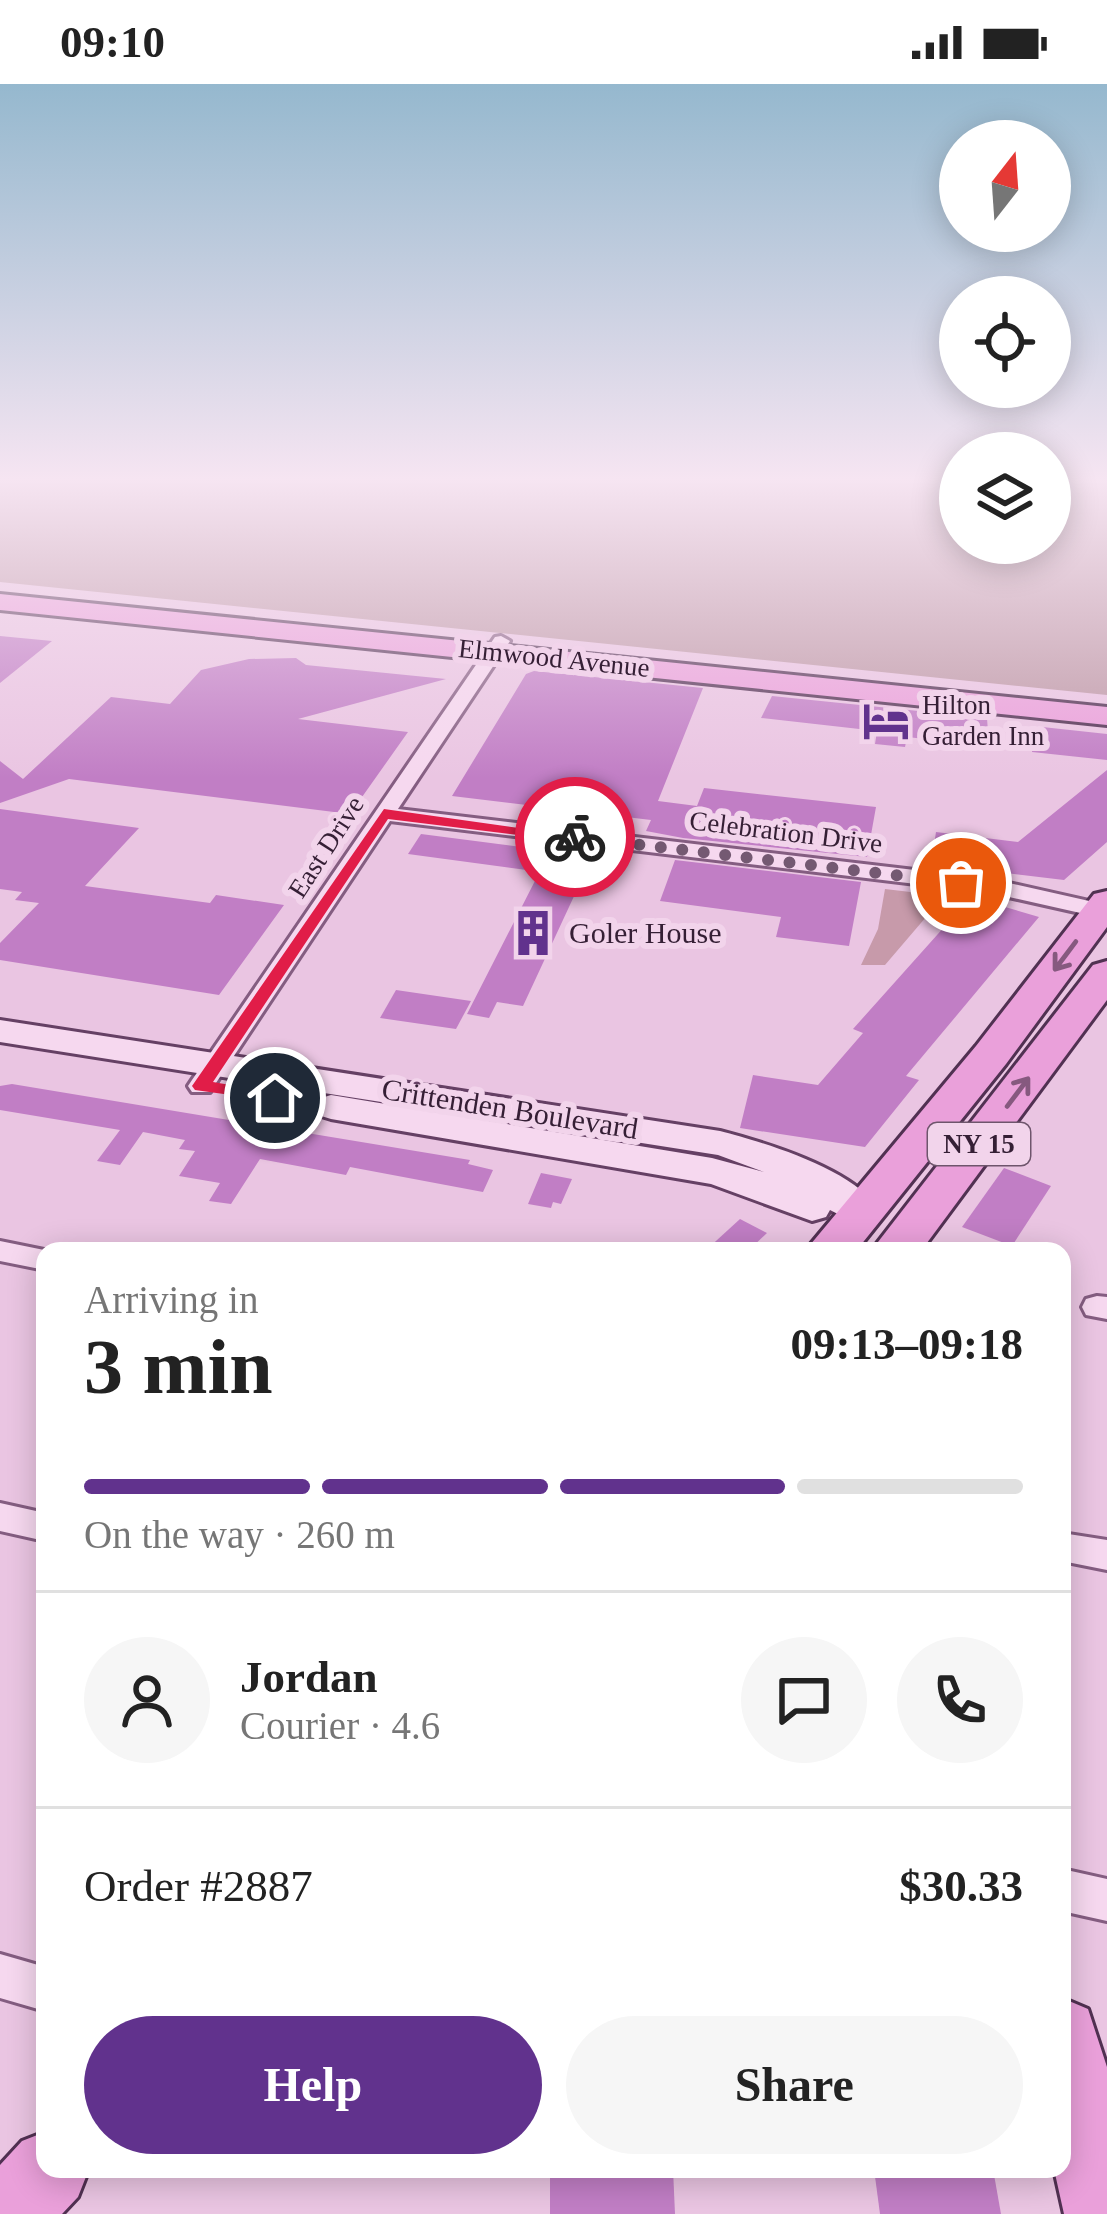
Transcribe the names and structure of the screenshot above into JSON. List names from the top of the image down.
{
  "streets": {
    "main road": ["Elmwood Avenue", "NY 15"],
    "street": ["Celebration Drive", "East Drive", "Crittenden Boulevard"]
  },
  "crossings": [
    ["Elmwood Avenue", "East Drive"],
    ["Celebration Drive", "East Drive"],
    ["Celebration Drive", "NY 15"],
    ["East Drive", "Crittenden Boulevard"],
    ["Crittenden Boulevard", "NY 15"]
  ],
  "places": {
    "hotel": ["Hilton Garden Inn"],
    "building": ["Goler House"]
  },
  "north": "top",
  "page": {
    "status": "09:10",
    "heading": ["3 min", "Arriving in", "09:13–09:18"],
    "panel": [
      "Jordan",
      "Courier · 4.6",
      "Order #2887",
      "$30.33"
    ],
    "bar": "On the way · 260 m",
    "buttons": ["Help", "Share"]
  }
}
